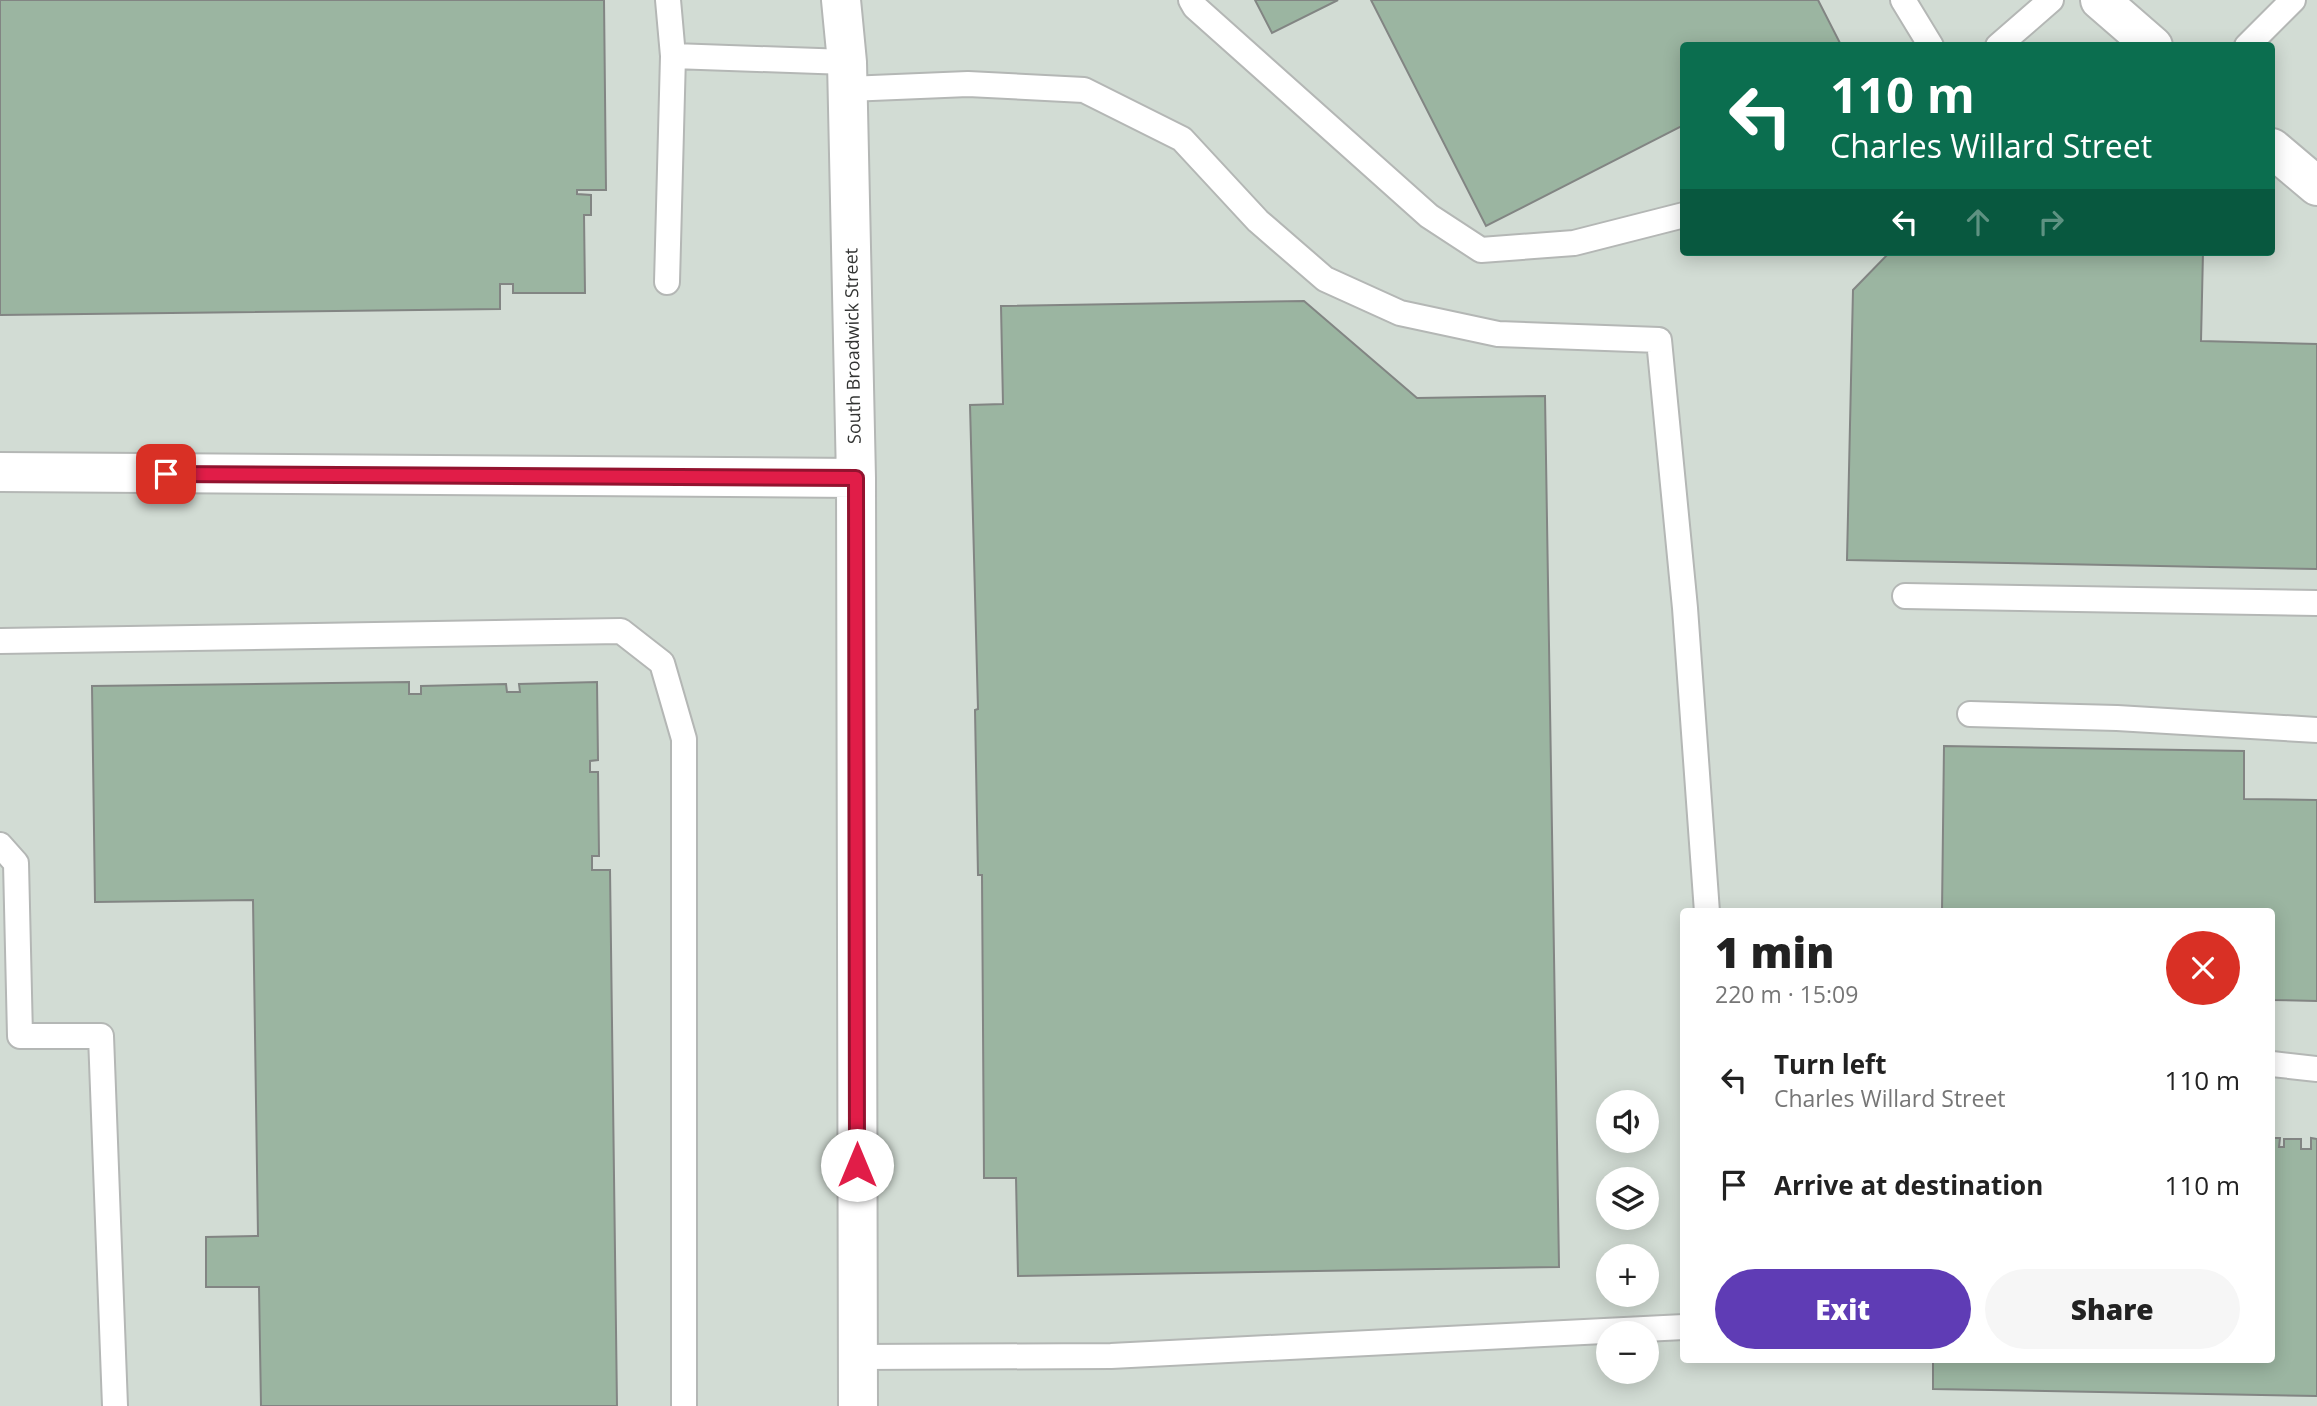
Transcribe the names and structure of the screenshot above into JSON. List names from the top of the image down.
{
  "streets": {
    "street": ["South Broadwick Street"]
  },
  "page": {
    "turn": ["110 m", "Charles Willard Street"],
    "heading": ["1 min", "220 m · 15:09"],
    "list": [
      {
        "name": "Turn left",
        "note": "Charles Willard Street",
        "value": "110 m"
      },
      {
        "name": "Arrive at destination",
        "value": "110 m"
      }
    ],
    "map_buttons": ["+", "−"],
    "buttons": ["Exit", "Share"]
  }
}
